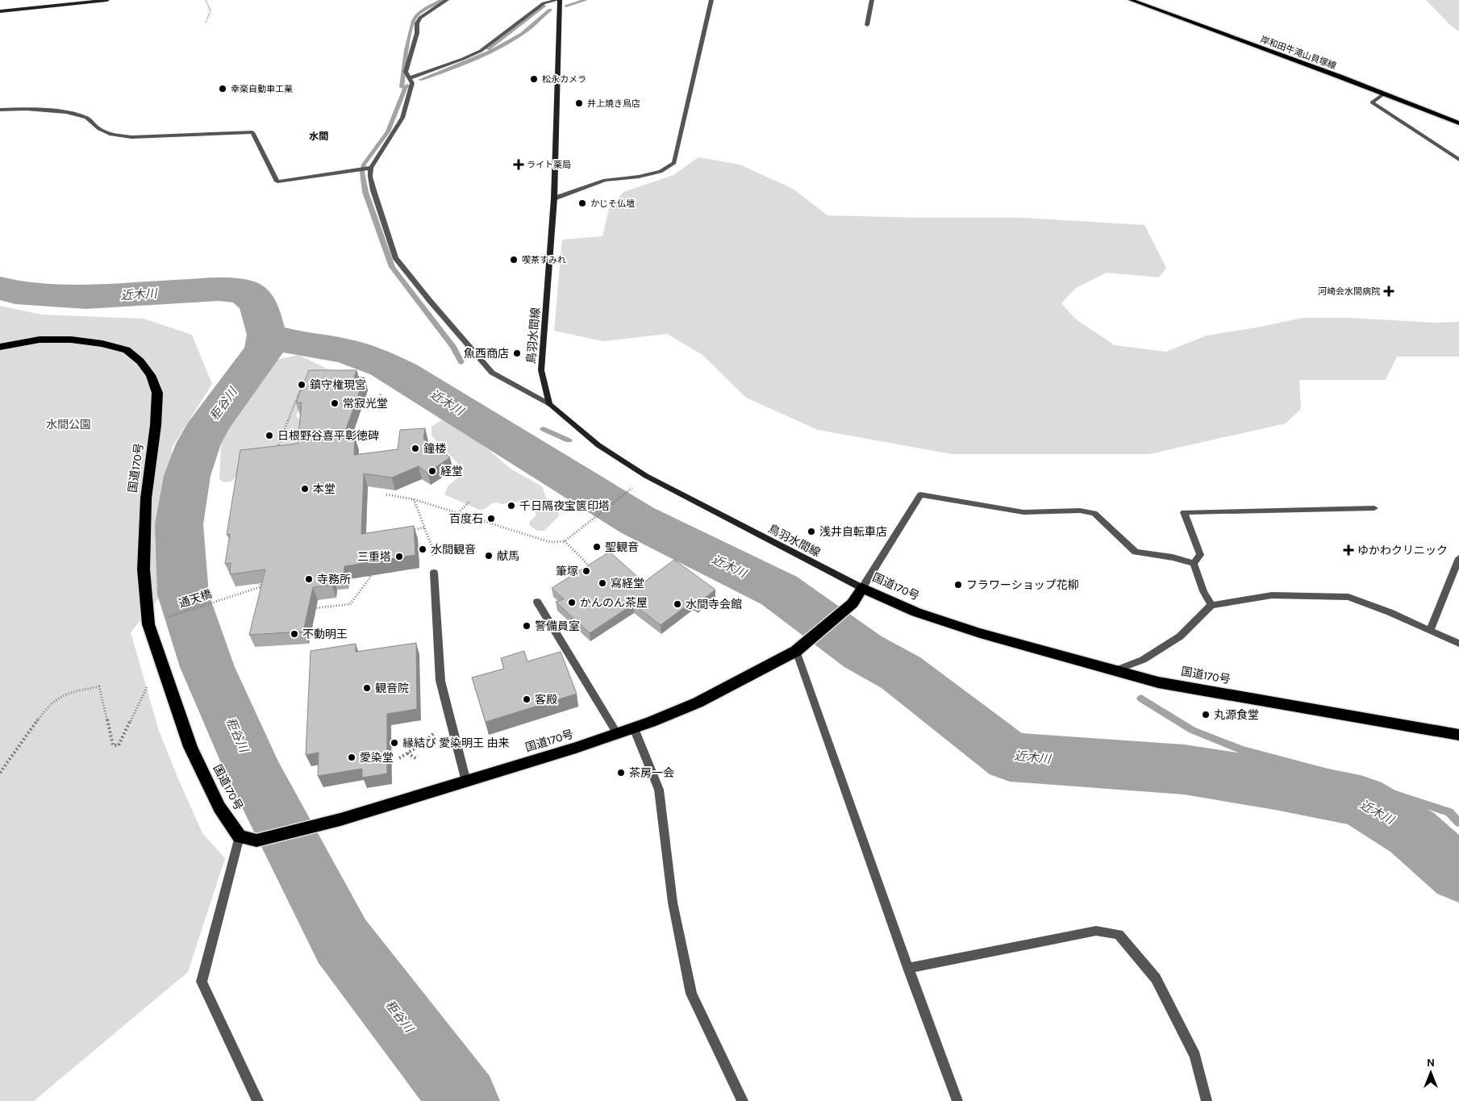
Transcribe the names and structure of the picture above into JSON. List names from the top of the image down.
{
  "streets": {
    "highway": ["国道170号"],
    "main road": ["岸和田牛滝山貝塚線"],
    "street": ["鳥羽水間線"],
    "path": ["通天橋"]
  },
  "crossings": [
    ["鳥羽水間線", "国道170号"]
  ],
  "districts": ["水間"],
  "water": ["近木川", "秬谷川"],
  "parks": ["水間公園"],
  "places": {
    "other": [
      "松永カメラ",
      "幸楽自動車工業",
      "井上焼き鳥店",
      "かじそ仏壇",
      "喫茶すみれ",
      "魚西商店",
      "鎮守権現宮",
      "常寂光堂",
      "日根野谷喜平彰徳碑",
      "鐘楼",
      "経堂",
      "本堂",
      "千日隔夜宝篋印塔",
      "百度石",
      "浅井自転車店",
      "聖観音",
      "水間観音",
      "献馬",
      "三重塔",
      "筆塚",
      "寺務所",
      "寫経堂",
      "フラワーショップ花柳",
      "かんのん茶屋",
      "水間寺会館",
      "警備員室",
      "不動明王",
      "観音院",
      "客殿",
      "丸源食堂",
      "縁結び 愛染明王 由来",
      "愛染堂",
      "茶房一会"
    ],
    "health": ["ライト薬局", "河崎会水間病院", "ゆかわクリニック"]
  },
  "north": "top"
}
